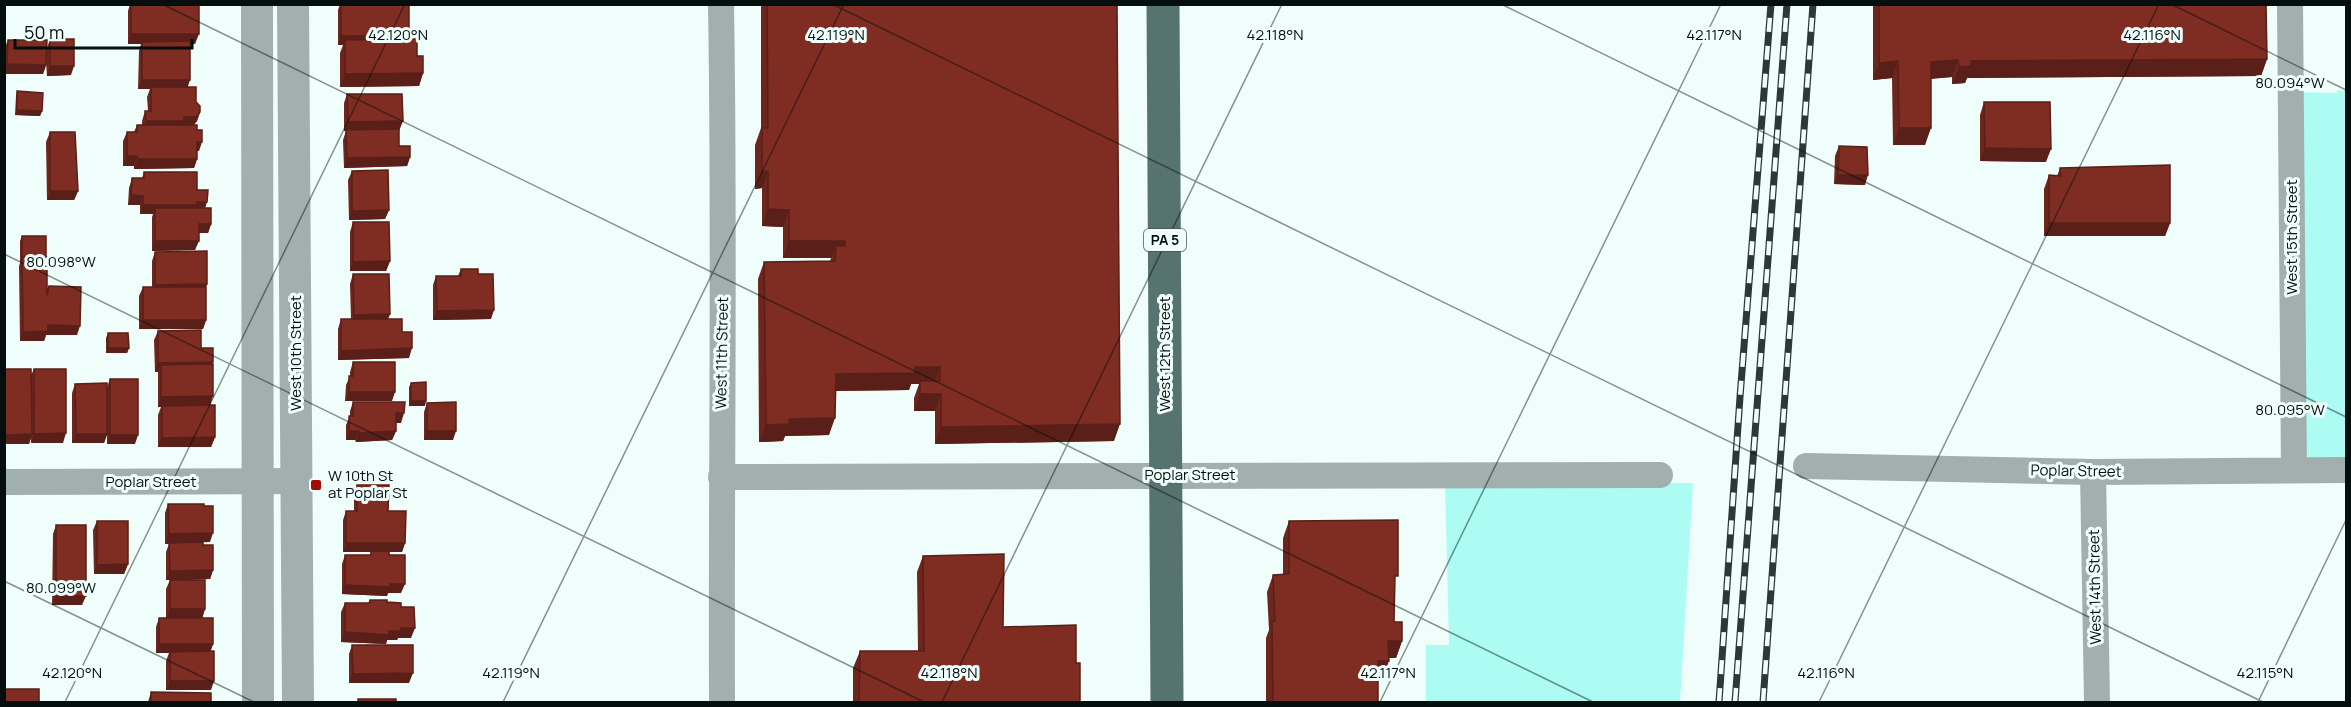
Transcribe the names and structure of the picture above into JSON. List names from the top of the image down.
{
  "streets": {
    "main road": ["PA 5", "West 12th Street"],
    "street": [
      "West 15th Street",
      "West 10th Street",
      "West 11th Street",
      "Poplar Street",
      "West 14th Street"
    ]
  },
  "crossings": [
    ["West 15th Street", "Poplar Street"],
    ["West 10th Street", "Poplar Street"],
    ["West 11th Street", "Poplar Street"],
    ["West 12th Street", "Poplar Street"],
    ["Poplar Street", "West 14th Street"]
  ],
  "places": {
    "transit": ["W 10th St at Poplar St"]
  },
  "scale_bar": "50 m",
  "coordinates": [
    "42.120°N",
    "42.119°N",
    "42.118°N",
    "42.117°N",
    "42.116°N",
    "80.094°W",
    "80.098°W",
    "80.095°W",
    "80.099°W",
    "42.115°N"
  ]
}
